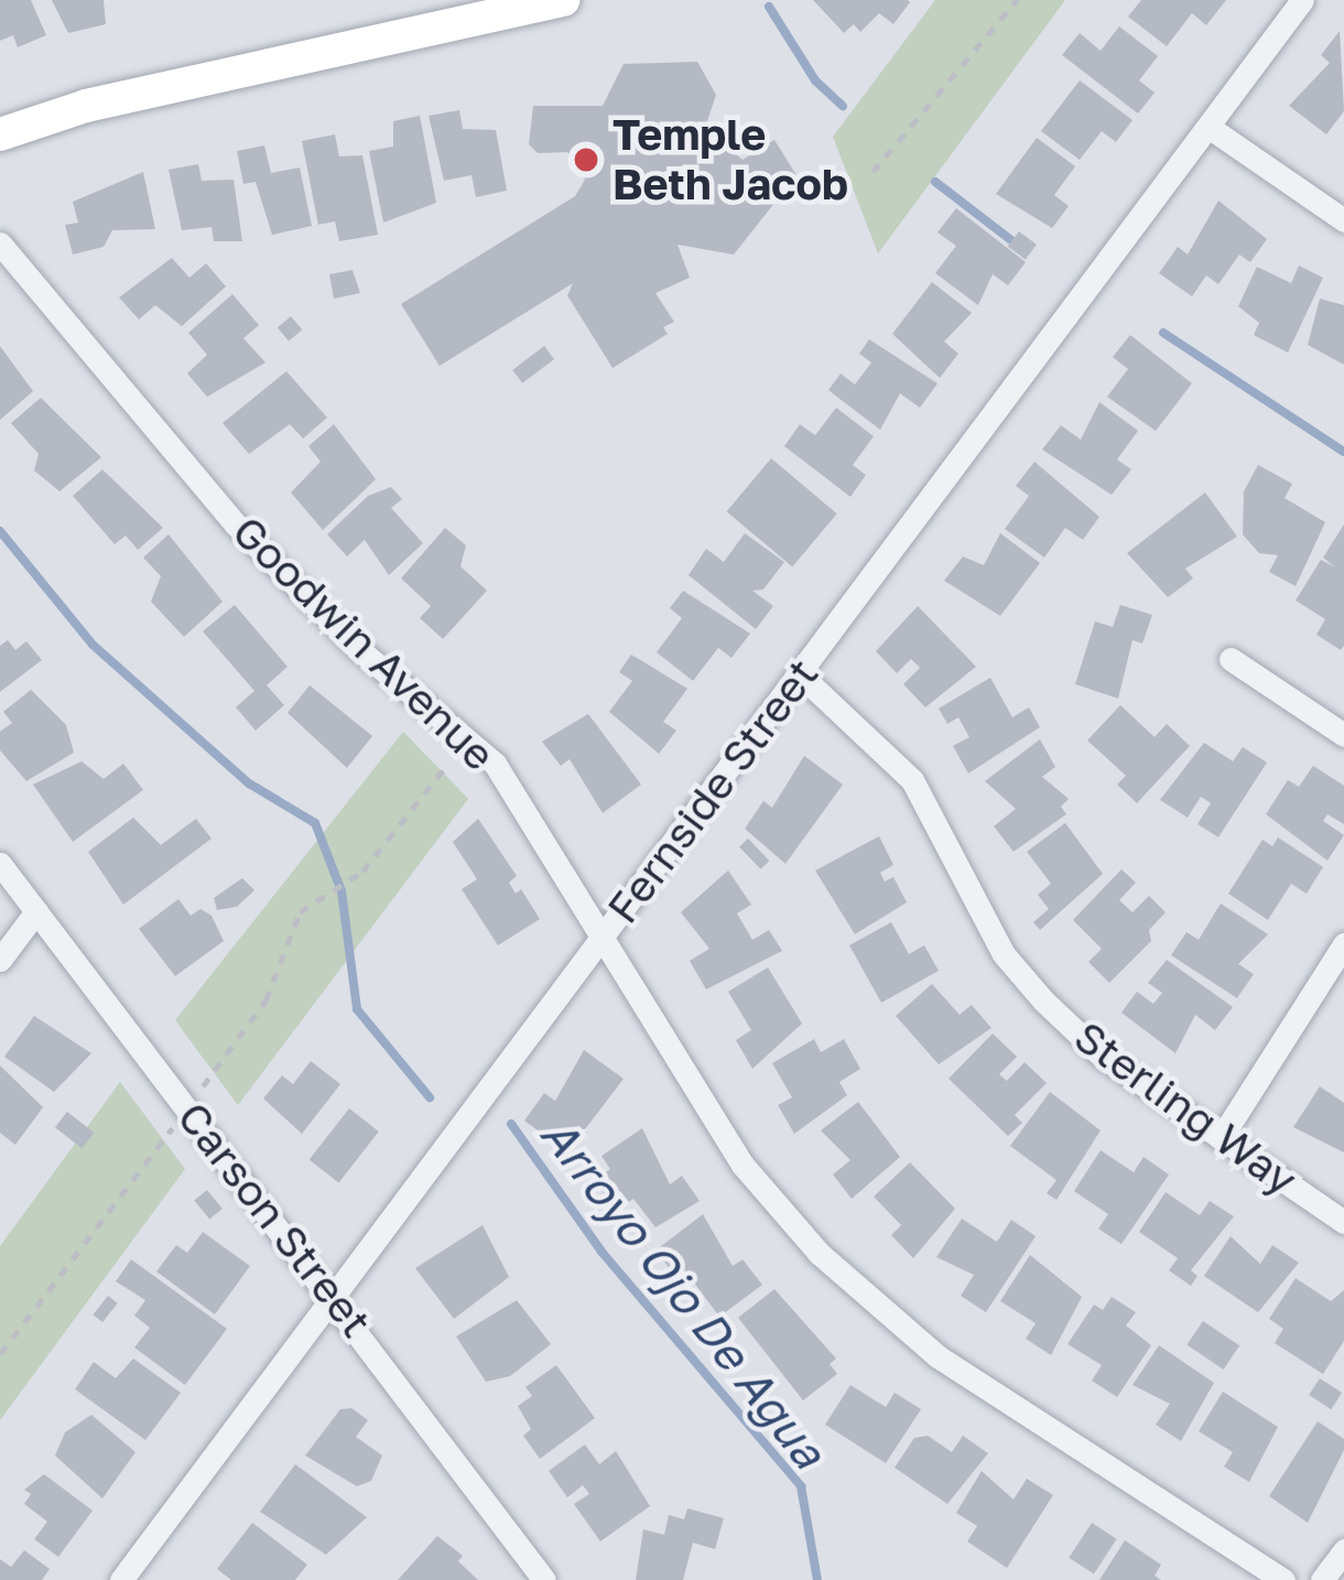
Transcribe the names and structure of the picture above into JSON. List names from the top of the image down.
{
  "streets": {
    "street": [
      "Goodwin Avenue",
      "Fernside Street",
      "Sterling Way",
      "Carson Street"
    ]
  },
  "crossings": [
    ["Goodwin Avenue", "Fernside Street"],
    ["Fernside Street", "Sterling Way"],
    ["Fernside Street", "Carson Street"]
  ],
  "water": ["Arroyo Ojo De Agua"],
  "places": ["Temple Beth Jacob"]
}
